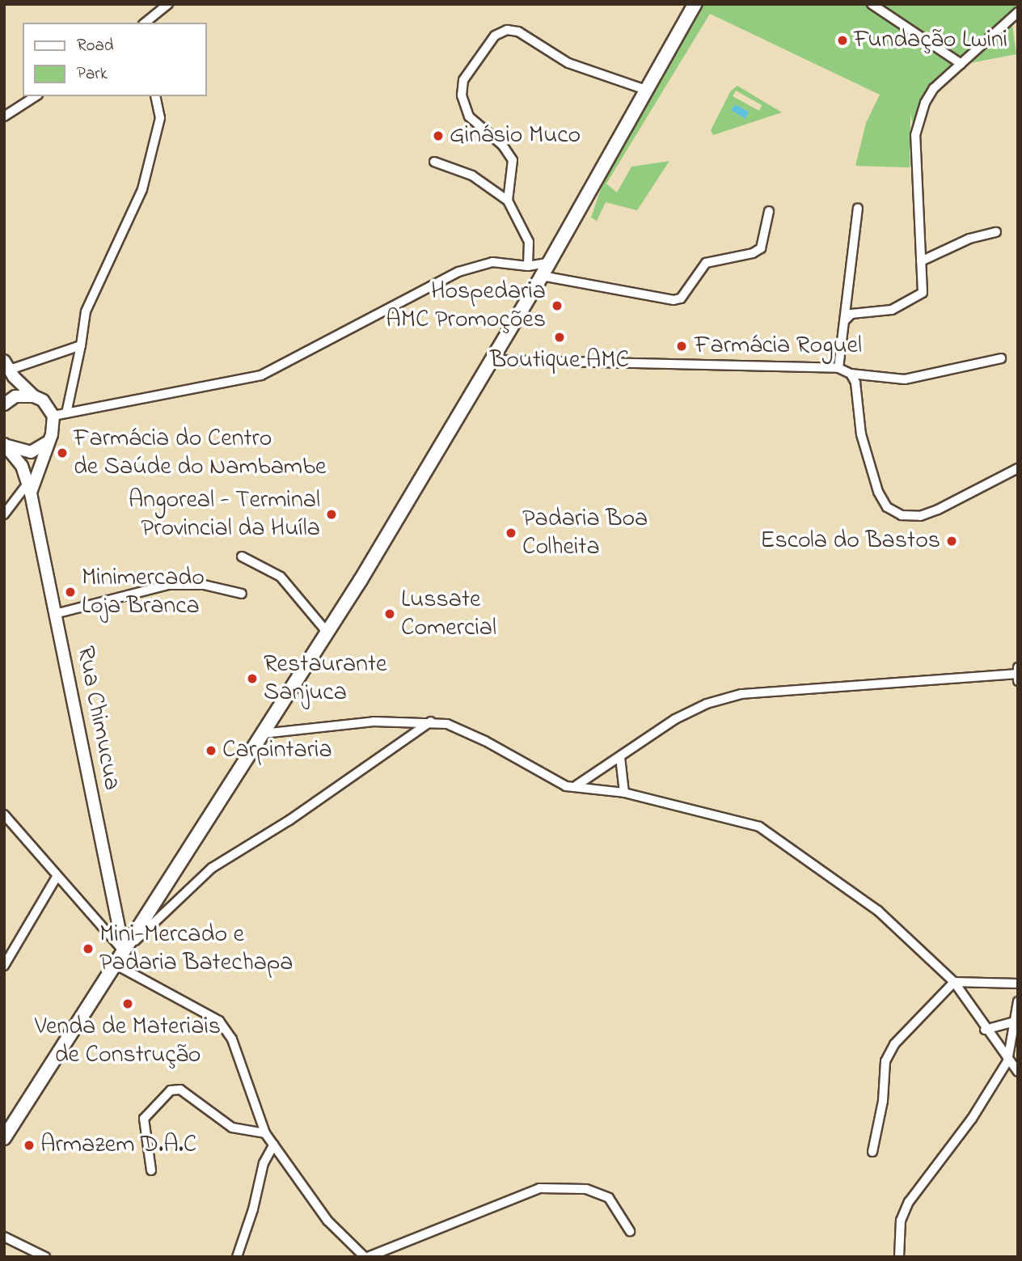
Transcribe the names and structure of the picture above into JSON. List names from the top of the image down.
{
  "streets": {
    "street": ["Rua Chimucua"]
  },
  "places": [
    "Fundação Lwini",
    "Ginásio Muco",
    "Hospedaria AMC Promoções",
    "Boutique AMC",
    "Farmácia Roguel",
    "Farmácia do Centro de Saúde do Nambambe",
    "Angoreal - Terminal Provincial da Huíla",
    "Padaria Boa Colheita",
    "Escola do Bastos",
    "Minimercado Loja Branca",
    "Lussate Comercial",
    "Restaurante Sanjuca",
    "Carpintaria",
    "Mini-Mercado e Padaria Batechapa",
    "Venda de Materiais de Construção",
    "Armazem D.A.C"
  ],
  "legend": ["Road", "Park"]
}
